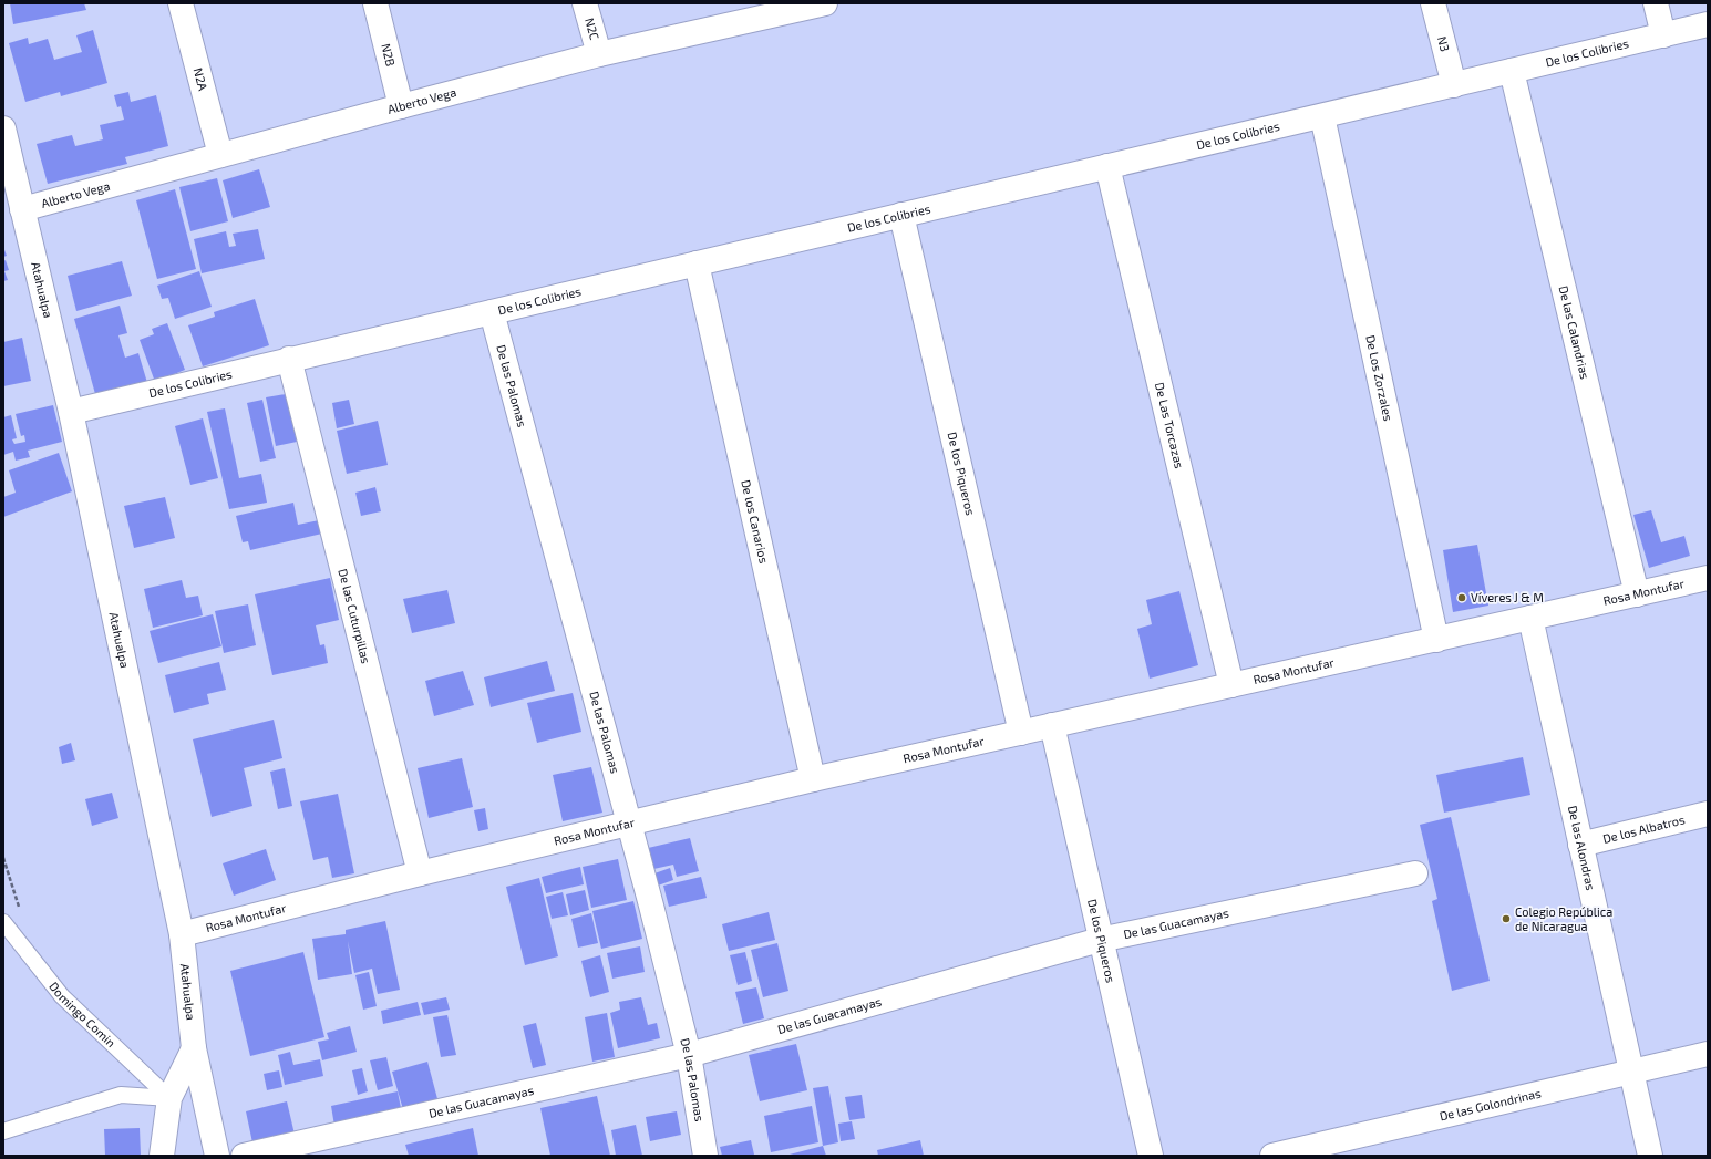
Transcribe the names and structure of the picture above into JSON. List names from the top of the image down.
{
  "streets": {
    "street": [
      "N2C",
      "N3",
      "De los Colibries",
      "N2B",
      "N2A",
      "Alberto Vega",
      "Atahualpa",
      "De las Calandrias",
      "De Los Zorzales",
      "De las Palomas",
      "De Las Torcazas",
      "De los Piqueros",
      "De los Canarios",
      "Rosa Montufar",
      "De las Cuturpillas",
      "De los Albatros",
      "De las Alondras",
      "De las Guacamayas",
      "De las Golondrinas"
    ],
    "lane": ["Domingo Comin"]
  },
  "crossings": [
    ["N2C", "Alberto Vega"],
    ["N3", "De los Colibries"],
    ["De los Colibries", "Atahualpa"],
    ["De los Colibries", "De las Calandrias"],
    ["De los Colibries", "De Los Zorzales"],
    ["De los Colibries", "De las Palomas"],
    ["De los Colibries", "De Las Torcazas"],
    ["De los Colibries", "De los Piqueros"],
    ["De los Colibries", "De los Canarios"],
    ["De los Colibries", "De las Cuturpillas"],
    ["N2B", "Alberto Vega"],
    ["N2A", "Alberto Vega"],
    ["Alberto Vega", "Atahualpa"],
    ["Atahualpa", "Rosa Montufar"],
    ["De las Calandrias", "Rosa Montufar"],
    ["De Los Zorzales", "Rosa Montufar"],
    ["De las Palomas", "Rosa Montufar"],
    ["De las Palomas", "De las Guacamayas"],
    ["De Las Torcazas", "Rosa Montufar"],
    ["De los Piqueros", "Rosa Montufar"],
    ["De los Piqueros", "De las Guacamayas"],
    ["De los Canarios", "Rosa Montufar"],
    ["Rosa Montufar", "De las Cuturpillas"],
    ["Rosa Montufar", "De las Alondras"],
    ["De los Albatros", "De las Alondras"],
    ["De las Alondras", "De las Golondrinas"]
  ],
  "places": ["Víveres J & M", "Colegio República de Nicaragua"]
}
